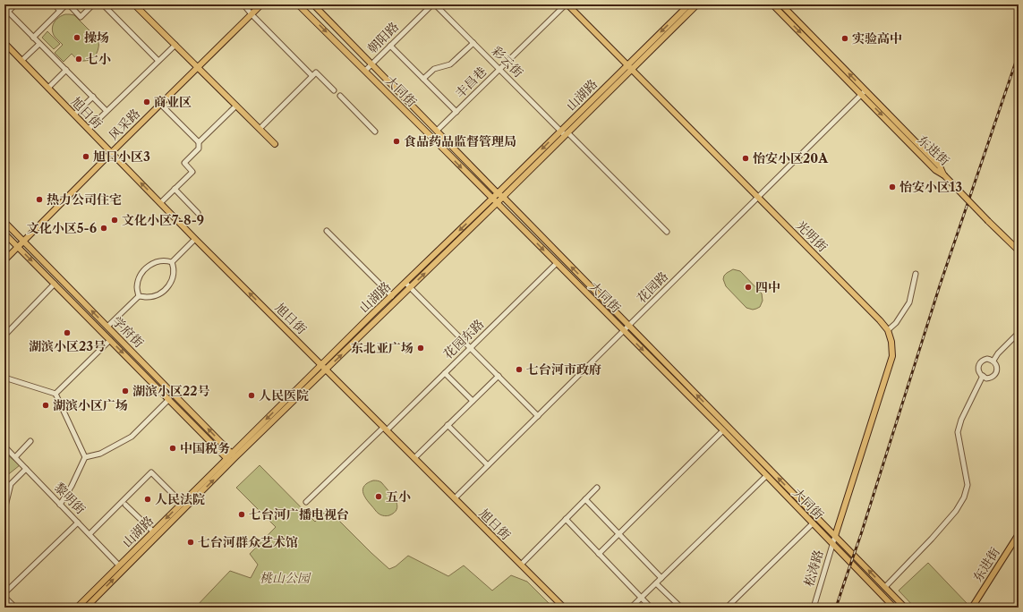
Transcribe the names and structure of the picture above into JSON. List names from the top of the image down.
{
  "streets": {
    "main road": [
      "大同街",
      "山湖路",
      "旭日街",
      "风采路",
      "东进街",
      "光明街",
      "学府街"
    ],
    "street": [
      "朝阳路",
      "彩云街",
      "丰昌巷",
      "花园路",
      "花园东路",
      "黎明街",
      "松涛路"
    ]
  },
  "crossings": [
    ["朝阳路", "大同街"],
    ["彩云街", "丰昌巷"],
    ["彩云街", "山湖路"],
    ["丰昌巷", "大同街"],
    ["丰昌巷", "光明街"],
    ["大同街", "山湖路"],
    ["大同街", "光明街"],
    ["大同街", "花园路"],
    ["大同街", "花园东路"],
    ["大同街", "松涛路"],
    ["山湖路", "旭日街"],
    ["山湖路", "光明街"],
    ["山湖路", "学府街"],
    ["山湖路", "黎明街"],
    ["旭日街", "风采路"],
    ["旭日街", "花园路"],
    ["旭日街", "花园东路"],
    ["风采路", "学府街"],
    ["东进街", "花园路"],
    ["光明街", "花园路"],
    ["光明街", "松涛路"]
  ],
  "parks": ["桃山公园"],
  "places": [
    "操场",
    "实验高中",
    "七小",
    "商业区",
    "食品药品监督管理局",
    "旭日小区3",
    "怡安小区20A",
    "怡安小区13",
    "热力公司住宅",
    "文化小区7-8-9",
    "文化小区5-6",
    "四中",
    "湖滨小区23号",
    "东北亚广场",
    "七台河市政府",
    "湖滨小区22号",
    "人民医院",
    "湖滨小区广场",
    "中国税务",
    "五小",
    "人民法院",
    "七台河广播电视台",
    "七台河群众艺术馆"
  ]
}
